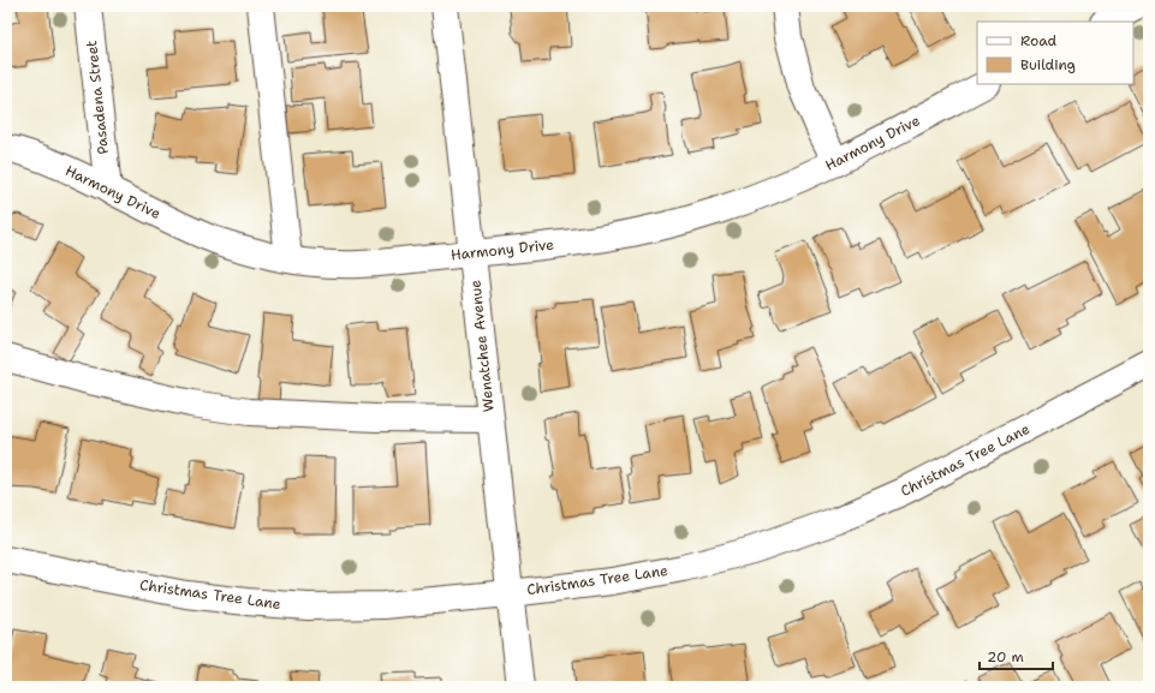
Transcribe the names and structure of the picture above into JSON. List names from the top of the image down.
{
  "streets": {
    "street": [
      "Pasadena Street",
      "Harmony Drive",
      "Wenatchee Avenue",
      "Christmas Tree Lane"
    ]
  },
  "crossings": [
    ["Pasadena Street", "Harmony Drive"],
    ["Harmony Drive", "Wenatchee Avenue"],
    ["Wenatchee Avenue", "Christmas Tree Lane"]
  ],
  "legend": ["Road", "Building"],
  "scale_bar": "20 m"
}
